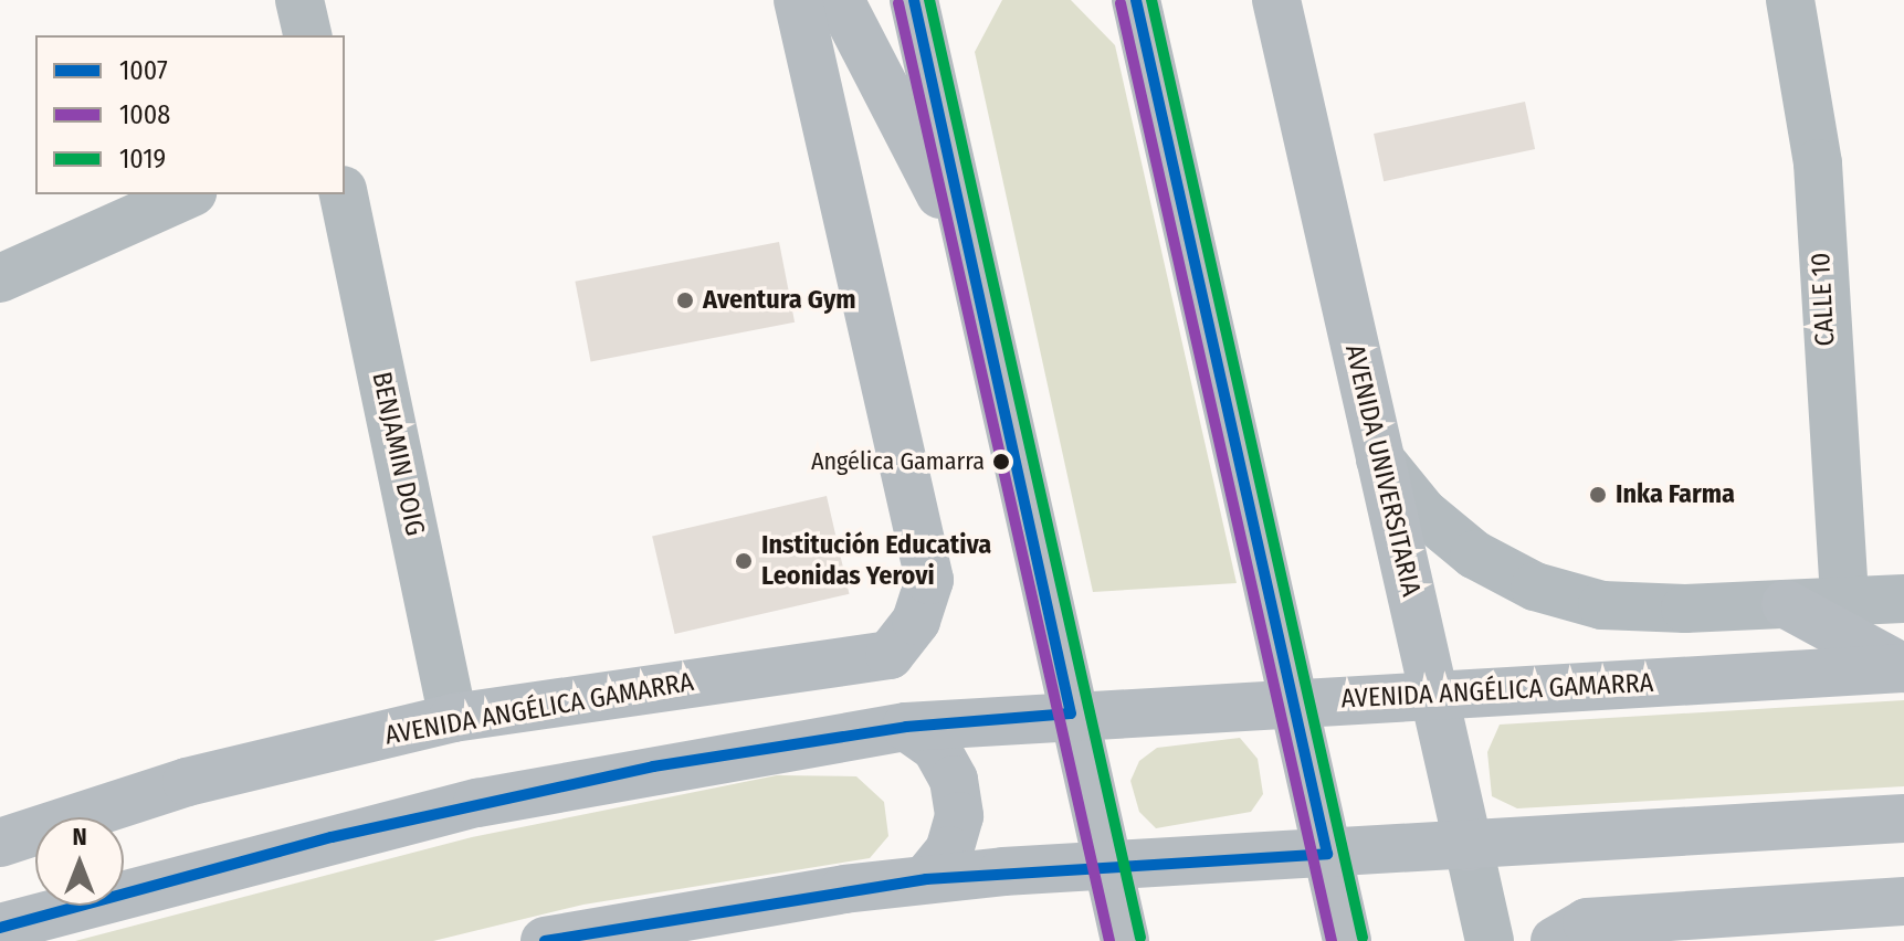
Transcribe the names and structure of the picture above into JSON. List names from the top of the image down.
{
  "streets": {
    "main road": ["AVENIDA UNIVERSITARIA", "AVENIDA ANGÉLICA GAMARRA"],
    "street": ["CALLE 10", "BENJAMIN DOIG"]
  },
  "crossings": [
    ["BENJAMIN DOIG", "AVENIDA ANGÉLICA GAMARRA"],
    ["AVENIDA UNIVERSITARIA", "AVENIDA ANGÉLICA GAMARRA"]
  ],
  "places": [
    "Aventura Gym",
    "Angélica Gamarra",
    "Inka Farma",
    "Institución Educativa Leonidas Yerovi"
  ],
  "lines": ["transit line 1007", "transit line 1019", "transit line 1008"],
  "legend": ["1007", "1008", "1019"],
  "north": "top"
}
